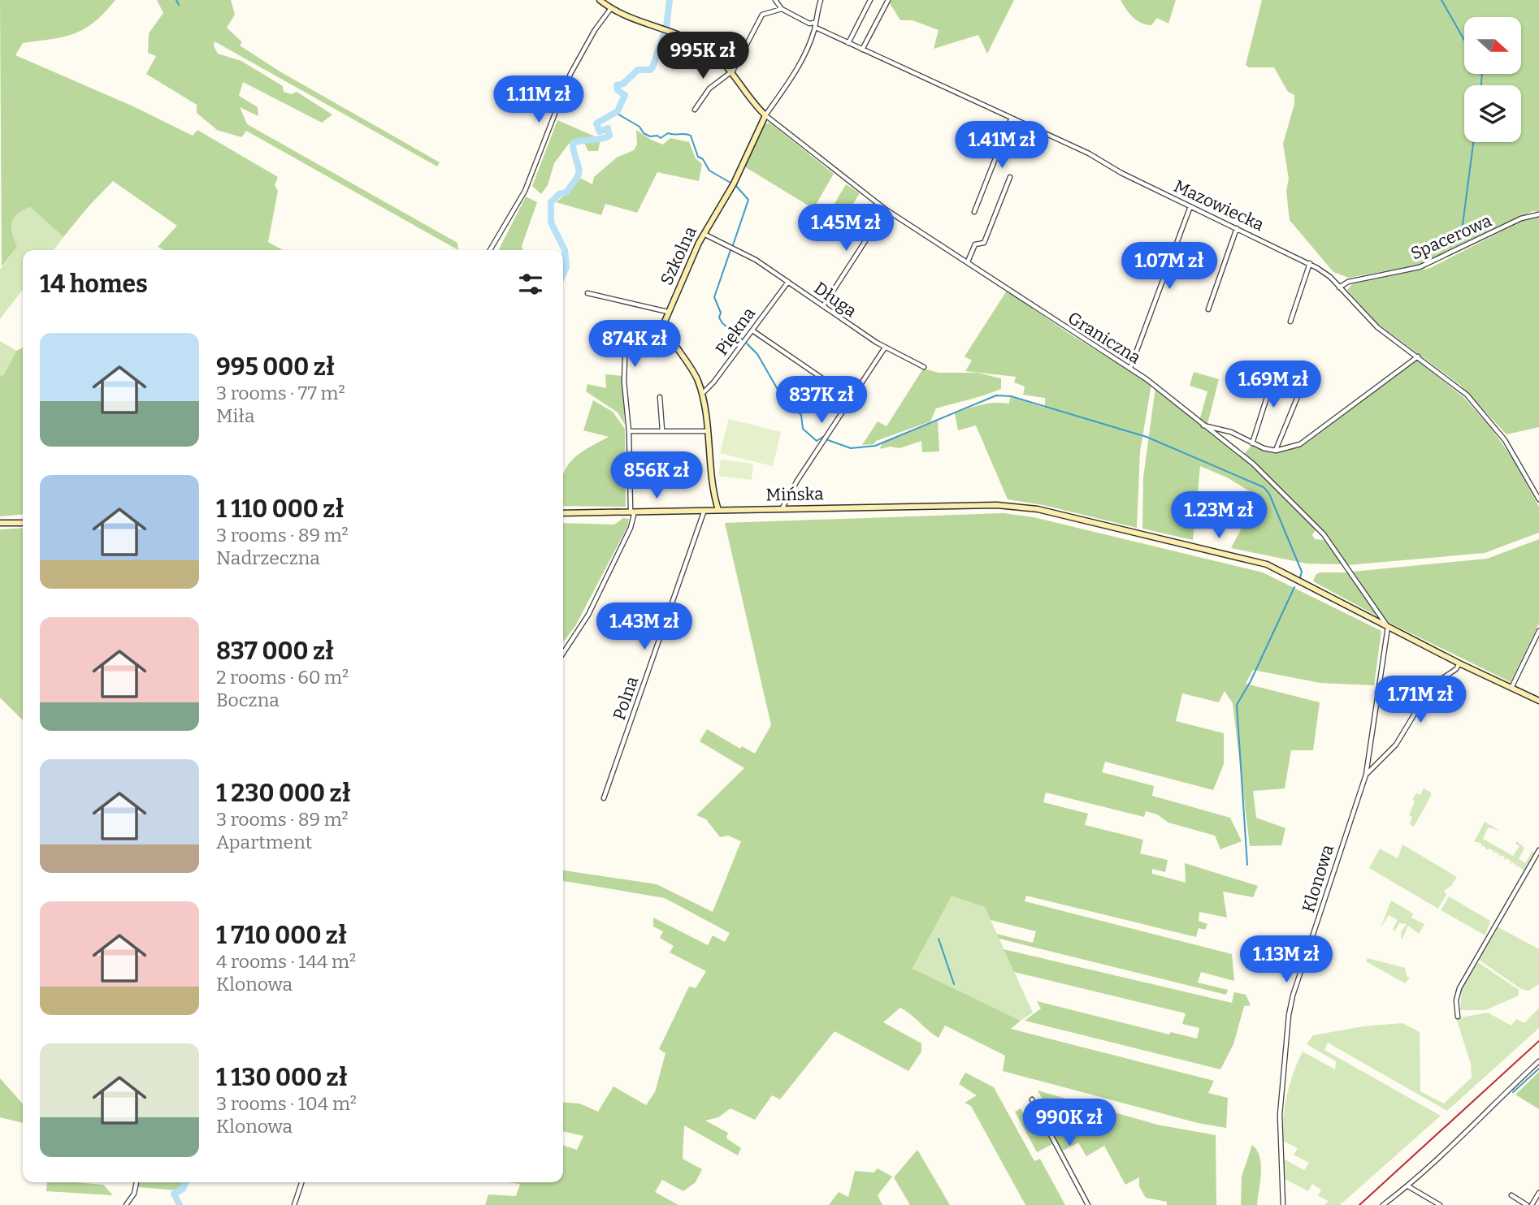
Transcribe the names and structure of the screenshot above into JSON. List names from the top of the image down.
{
  "streets": {
    "main road": ["Szkolna", "Mińska"],
    "street": [
      "Mazowiecka",
      "Spacerowa",
      "Długa",
      "Piękna",
      "Graniczna",
      "Polna",
      "Klonowa"
    ]
  },
  "crossings": [
    ["Mazowiecka", "Spacerowa"],
    ["Mazowiecka", "Szkolna"],
    ["Szkolna", "Długa"],
    ["Szkolna", "Graniczna"],
    ["Długa", "Piękna"],
    ["Graniczna", "Mińska"],
    ["Mińska", "Polna"],
    ["Mińska", "Klonowa"]
  ],
  "north": "right",
  "page": {
    "price": [
      "995K zł",
      "1.11M zł",
      "1.41M zł",
      "1.45M zł",
      "1.07M zł",
      "874K zł",
      "1.69M zł",
      "837K zł",
      "856K zł",
      "1.23M zł",
      "1.43M zł",
      "1.71M zł",
      "1.13M zł",
      "990K zł"
    ],
    "heading": "14 homes",
    "list": [
      {
        "name": "995 000 zł",
        "note": "3 rooms · 77 m² · Miła"
      },
      {
        "name": "1 110 000 zł",
        "note": "3 rooms · 89 m² · Nadrzeczna"
      },
      {
        "name": "837 000 zł",
        "note": "2 rooms · 60 m² · Boczna"
      },
      {
        "name": "1 230 000 zł",
        "note": "3 rooms · 89 m² · Apartment"
      },
      {
        "name": "1 710 000 zł",
        "note": "4 rooms · 144 m² · Klonowa"
      },
      {
        "name": "1 130 000 zł",
        "note": "3 rooms · 104 m² · Klonowa"
      }
    ]
  }
}
